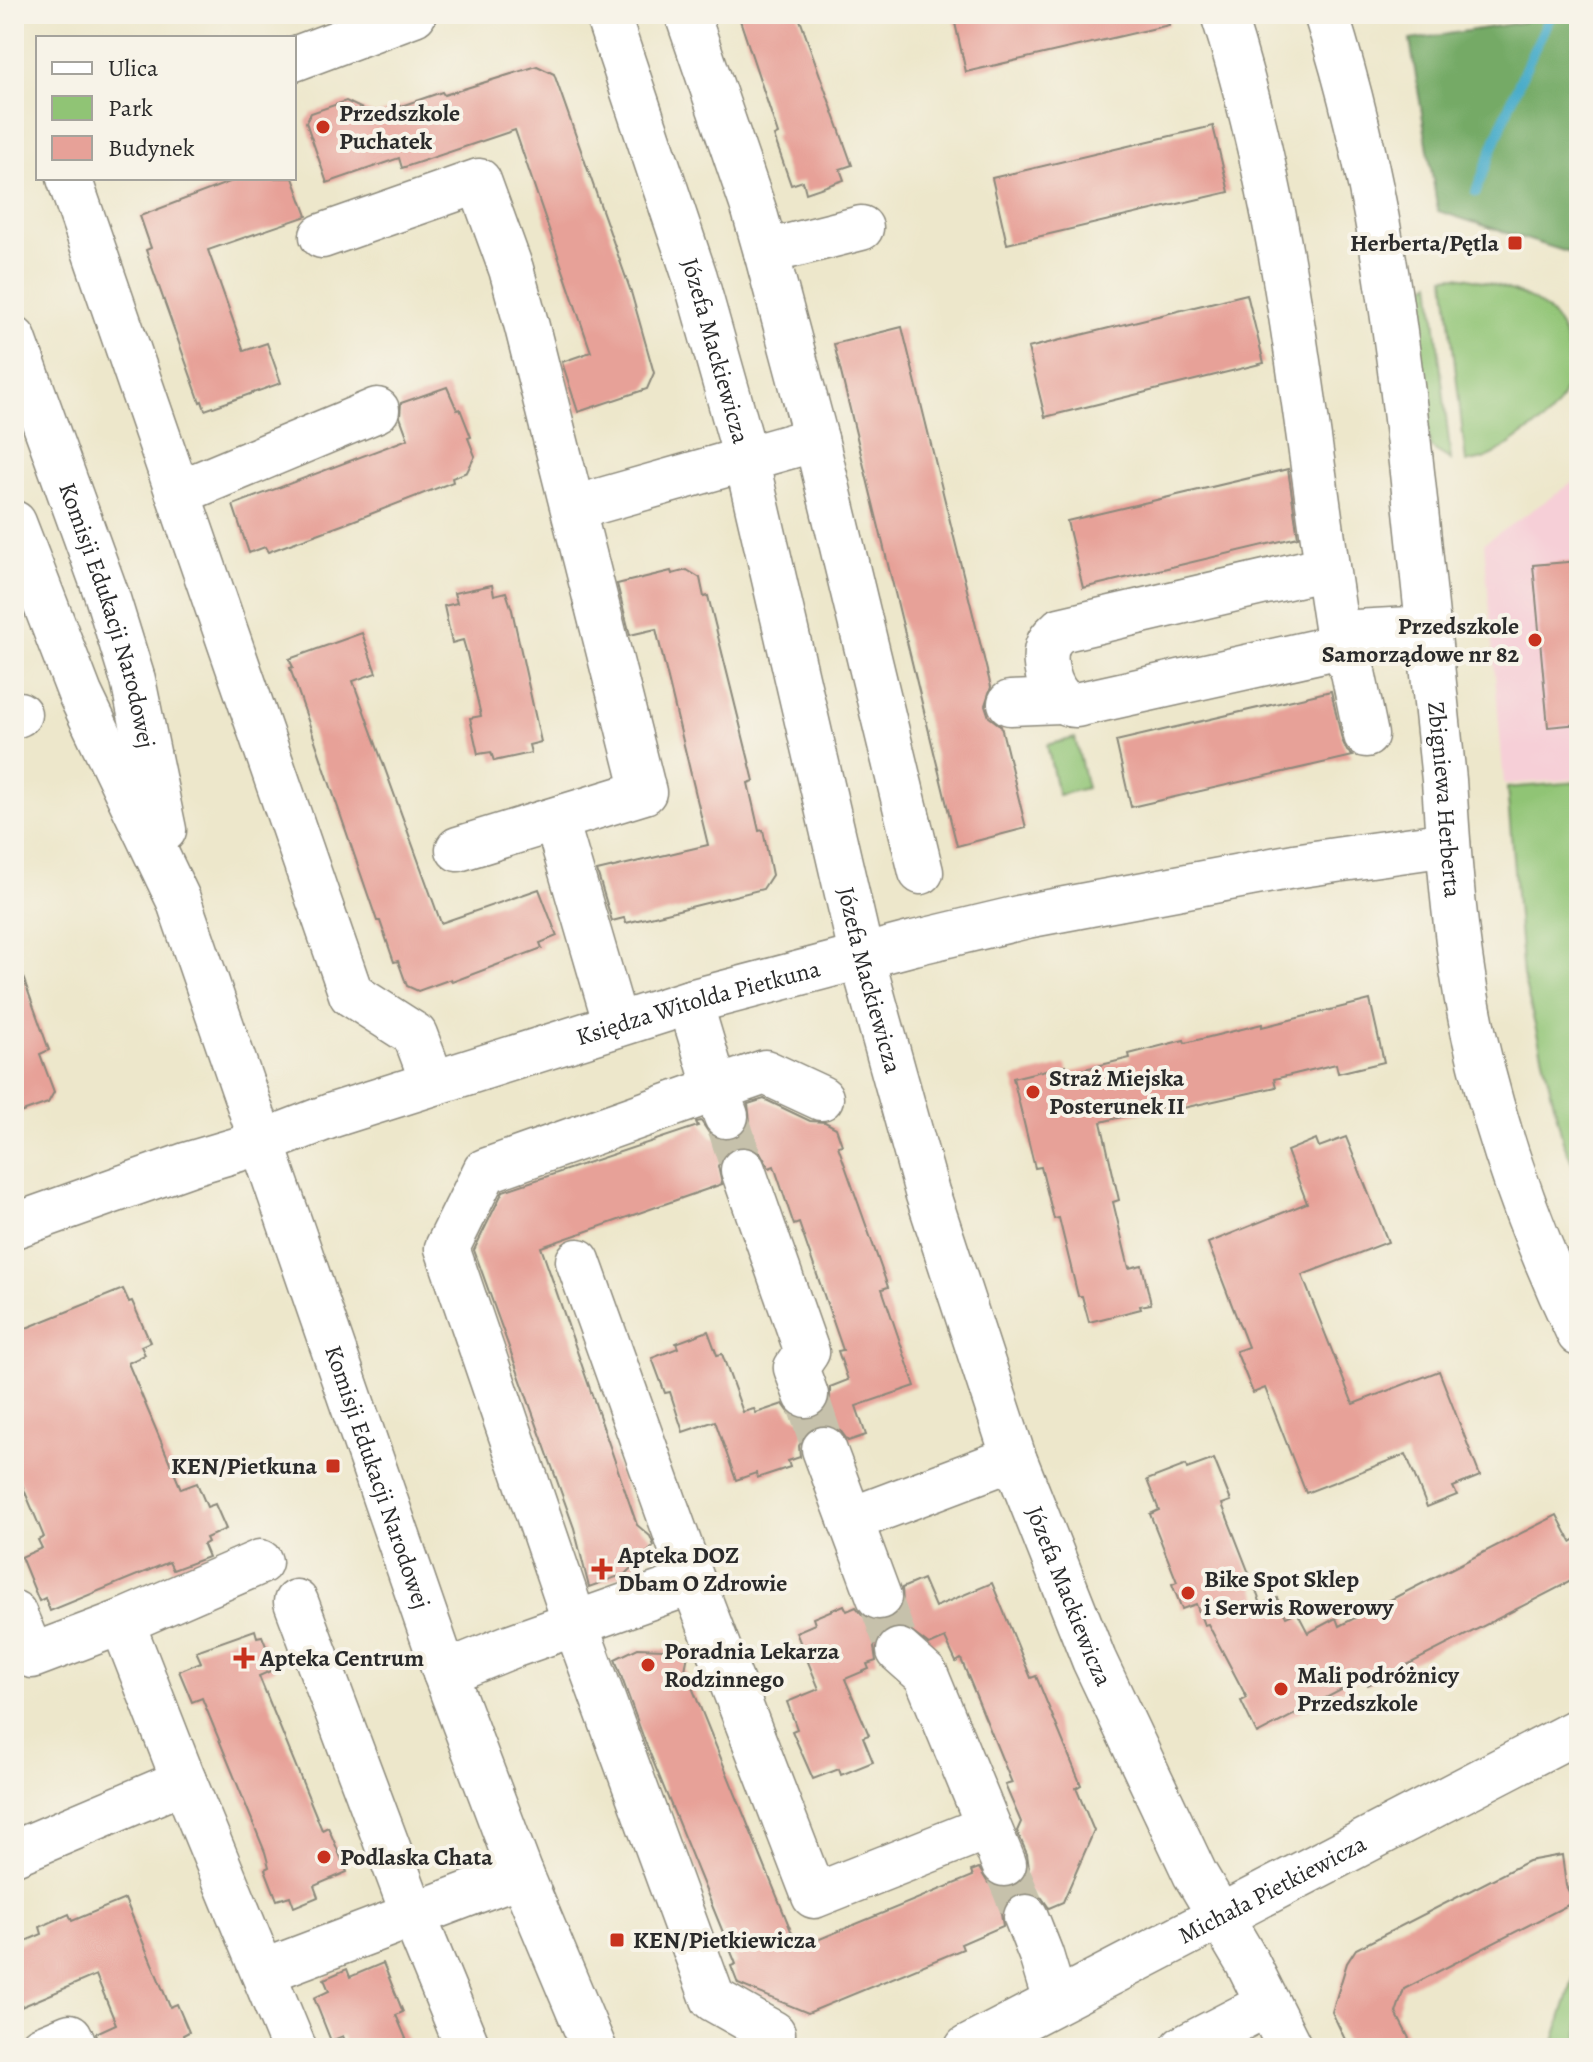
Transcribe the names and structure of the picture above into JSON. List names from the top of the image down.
{
  "streets": {
    "street": [
      "Józefa Mackiewicza",
      "Komisji Edukacji Narodowej",
      "Zbigniewa Herberta",
      "Księdza Witolda Pietkuna",
      "Michała Pietkiewicza"
    ]
  },
  "crossings": [
    ["Józefa Mackiewicza", "Księdza Witolda Pietkuna"],
    ["Józefa Mackiewicza", "Michała Pietkiewicza"],
    ["Komisji Edukacji Narodowej", "Księdza Witolda Pietkuna"],
    ["Zbigniewa Herberta", "Księdza Witolda Pietkuna"]
  ],
  "places": {
    "other": [
      "Przedszkole Puchatek",
      "Przedszkole Samorządowe nr 82",
      "Straż Miejska Posterunek II",
      "Bike Spot Sklep i Serwis Rowerowy",
      "Poradnia Lekarza Rodzinnego",
      "Mali podróżnicy Przedszkole",
      "Podlaska Chata"
    ],
    "transit": ["Herberta/Pętla", "KEN/Pietkuna", "KEN/Pietkiewicza"],
    "health": ["Apteka DOZ Dbam O Zdrowie", "Apteka Centrum"]
  },
  "legend": ["Ulica", "Park", "Budynek"]
}
